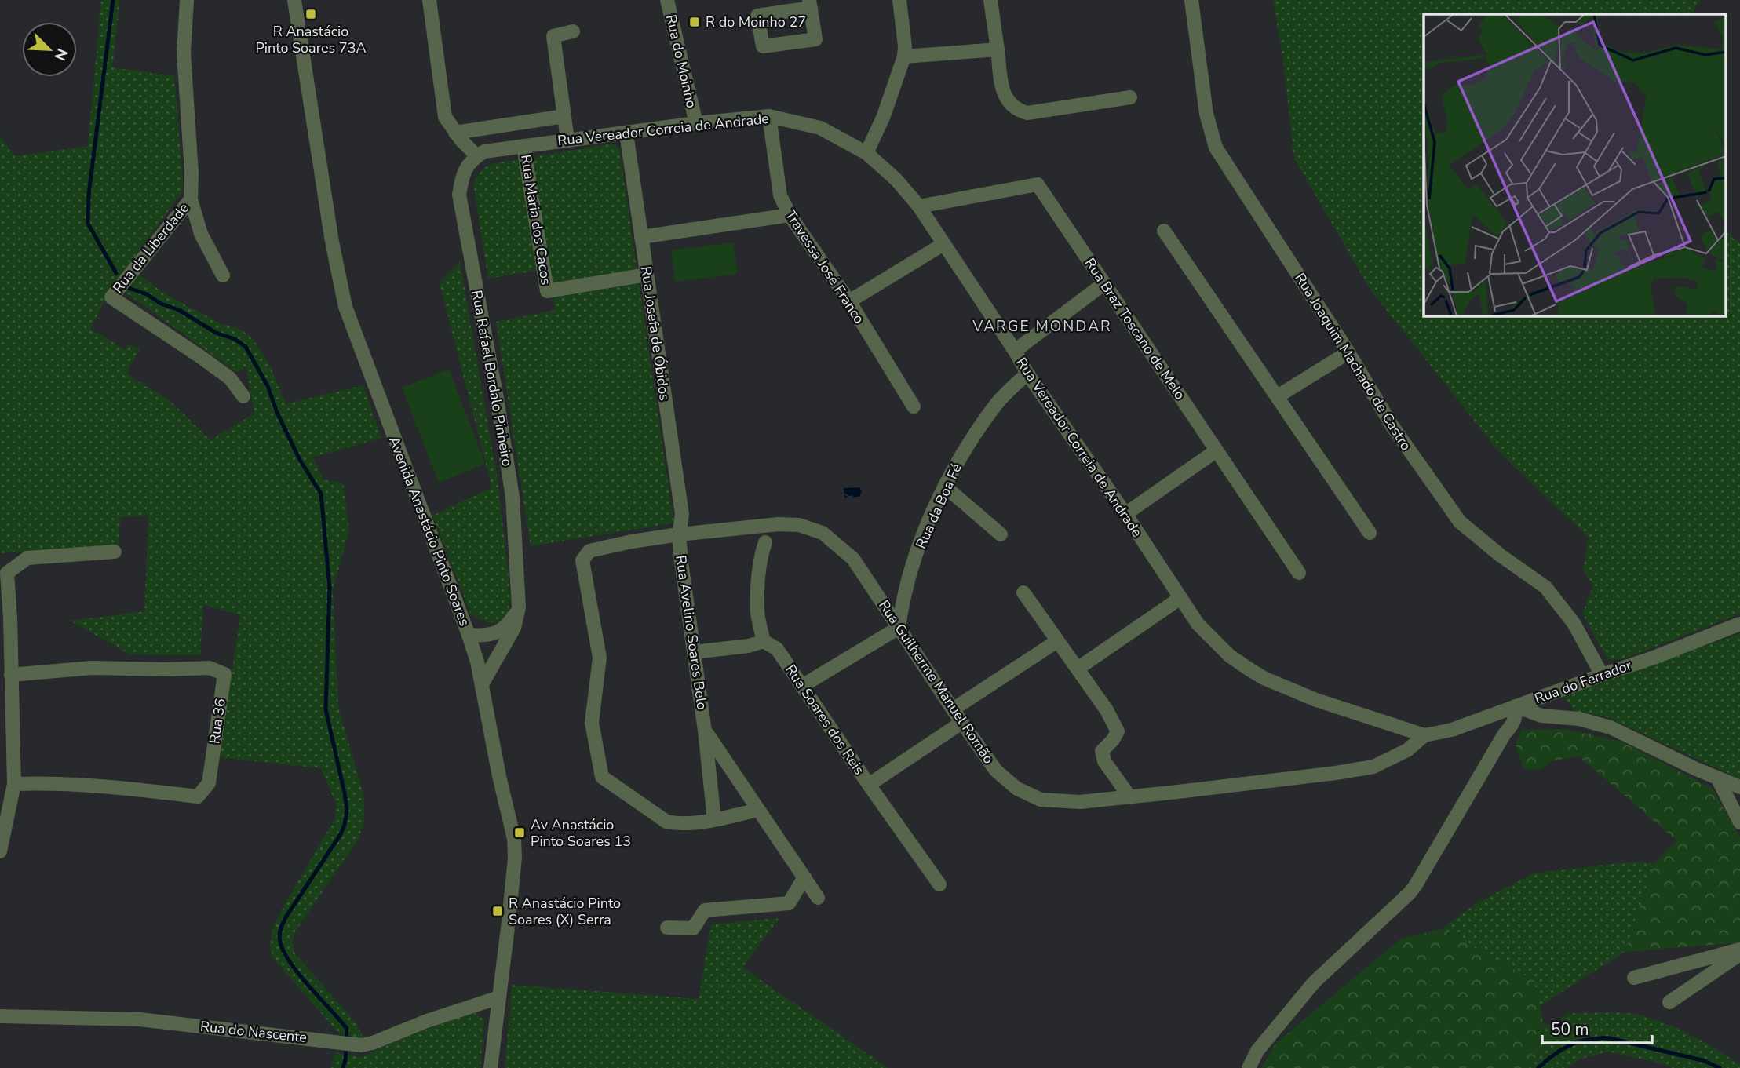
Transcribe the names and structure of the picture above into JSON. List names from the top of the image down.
{
  "streets": {
    "street": [
      "Rua do Moinho",
      "Rua Vereador Correia de Andrade",
      "Rua Maria dos Cacos",
      "Rua da Liberdade",
      "Travessa José Franco",
      "Rua Braz Toscano de Melo",
      "Rua Josefa de Óbidos",
      "Rua Joaquim Machado de Castro",
      "Rua Rafael Bordalo Pinheiro",
      "Rua da Boa Fé",
      "Avenida Anastácio Pinto Soares",
      "Rua Avelino Soares Belo",
      "Rua Guilherme Manuel Romão",
      "Rua do Ferrador",
      "Rua Soares dos Reis",
      "Rua 36",
      "Rua do Nascente"
    ]
  },
  "crossings": [
    ["Rua do Moinho", "Rua Vereador Correia de Andrade"],
    ["Rua Vereador Correia de Andrade", "Rua Maria dos Cacos"],
    ["Rua Vereador Correia de Andrade", "Travessa José Franco"],
    ["Rua Vereador Correia de Andrade", "Rua Braz Toscano de Melo"],
    ["Rua Vereador Correia de Andrade", "Rua Josefa de Óbidos"],
    ["Rua Vereador Correia de Andrade", "Rua Rafael Bordalo Pinheiro"],
    ["Rua Vereador Correia de Andrade", "Rua da Boa Fé"],
    ["Rua Vereador Correia de Andrade", "Rua Guilherme Manuel Romão"],
    ["Rua Vereador Correia de Andrade", "Rua do Ferrador"],
    ["Rua Maria dos Cacos", "Rua Josefa de Óbidos"],
    ["Rua Josefa de Óbidos", "Rua Avelino Soares Belo"],
    ["Rua Josefa de Óbidos", "Rua Guilherme Manuel Romão"],
    ["Rua Joaquim Machado de Castro", "Rua do Ferrador"],
    ["Rua Rafael Bordalo Pinheiro", "Avenida Anastácio Pinto Soares"],
    ["Rua da Boa Fé", "Rua Guilherme Manuel Romão"],
    ["Avenida Anastácio Pinto Soares", "Rua do Nascente"],
    ["Rua Avelino Soares Belo", "Rua Guilherme Manuel Romão"],
    ["Rua Guilherme Manuel Romão", "Rua do Ferrador"]
  ],
  "districts": ["VARGE MONDAR"],
  "places": {
    "transit": [
      "R Anastácio Pinto Soares 73A",
      "R do Moinho 27",
      "Av Anastácio Pinto Soares 13",
      "R Anastácio Pinto Soares (X) Serra"
    ]
  },
  "scale_bar": "50 m",
  "north": "bottom right"
}
